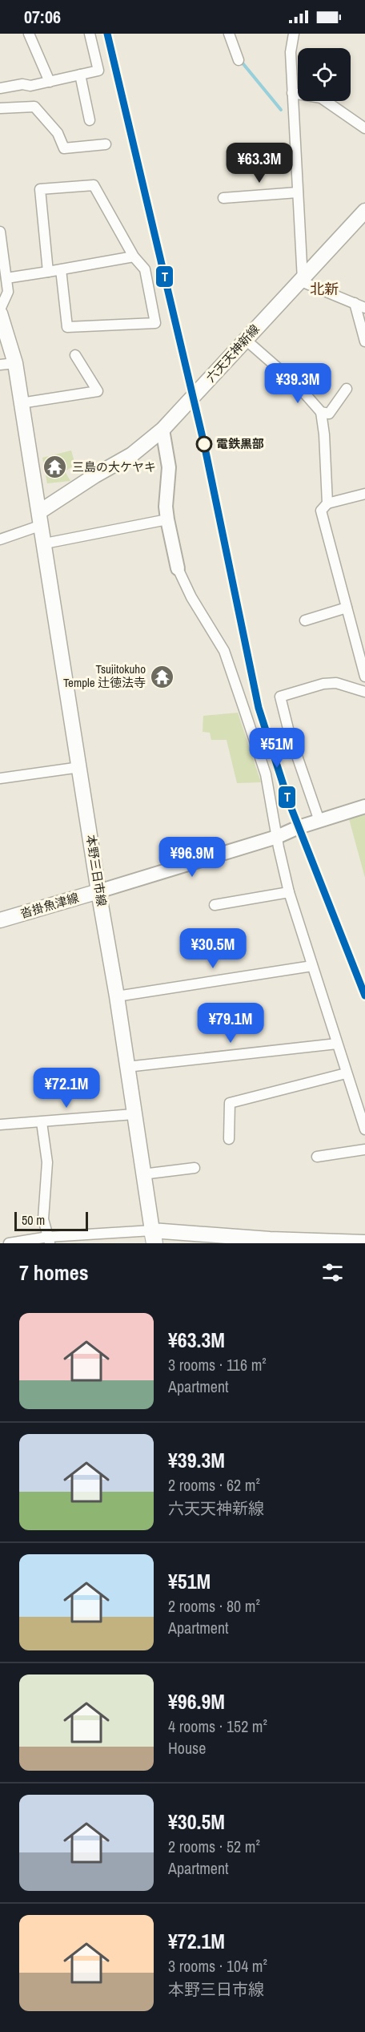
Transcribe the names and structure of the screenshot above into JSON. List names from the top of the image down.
{
  "streets": {
    "main road": ["六天天神新線", "本野三日市線", "沓掛魚津線"]
  },
  "crossings": [
    ["六天天神新線", "本野三日市線"],
    ["本野三日市線", "沓掛魚津線"]
  ],
  "districts": ["北新"],
  "places": {
    "other": ["電鉄黒部"],
    "temple": ["三島の大ケヤキ", "Tsujitokuho Temple 辻徳法寺"]
  },
  "lines": ["transit line T"],
  "scale_bar": "50 m",
  "page": {
    "status": "07:06",
    "price": [
      "¥63.3M",
      "¥39.3M",
      "¥51M",
      "¥96.9M",
      "¥30.5M",
      "¥79.1M",
      "¥72.1M"
    ],
    "scale": "50 m",
    "heading": "7 homes",
    "list": [
      {
        "name": "¥63.3M",
        "note": "3 rooms · 116 m² · Apartment"
      },
      {
        "name": "¥39.3M",
        "note": "2 rooms · 62 m² · 六天天神新線"
      },
      {
        "name": "¥51M",
        "note": "2 rooms · 80 m² · Apartment"
      },
      {
        "name": "¥96.9M",
        "note": "4 rooms · 152 m² · House"
      },
      {
        "name": "¥30.5M",
        "note": "2 rooms · 52 m² · Apartment"
      },
      {
        "name": "¥72.1M",
        "note": "3 rooms · 104 m² · 本野三日市線"
      }
    ]
  }
}
